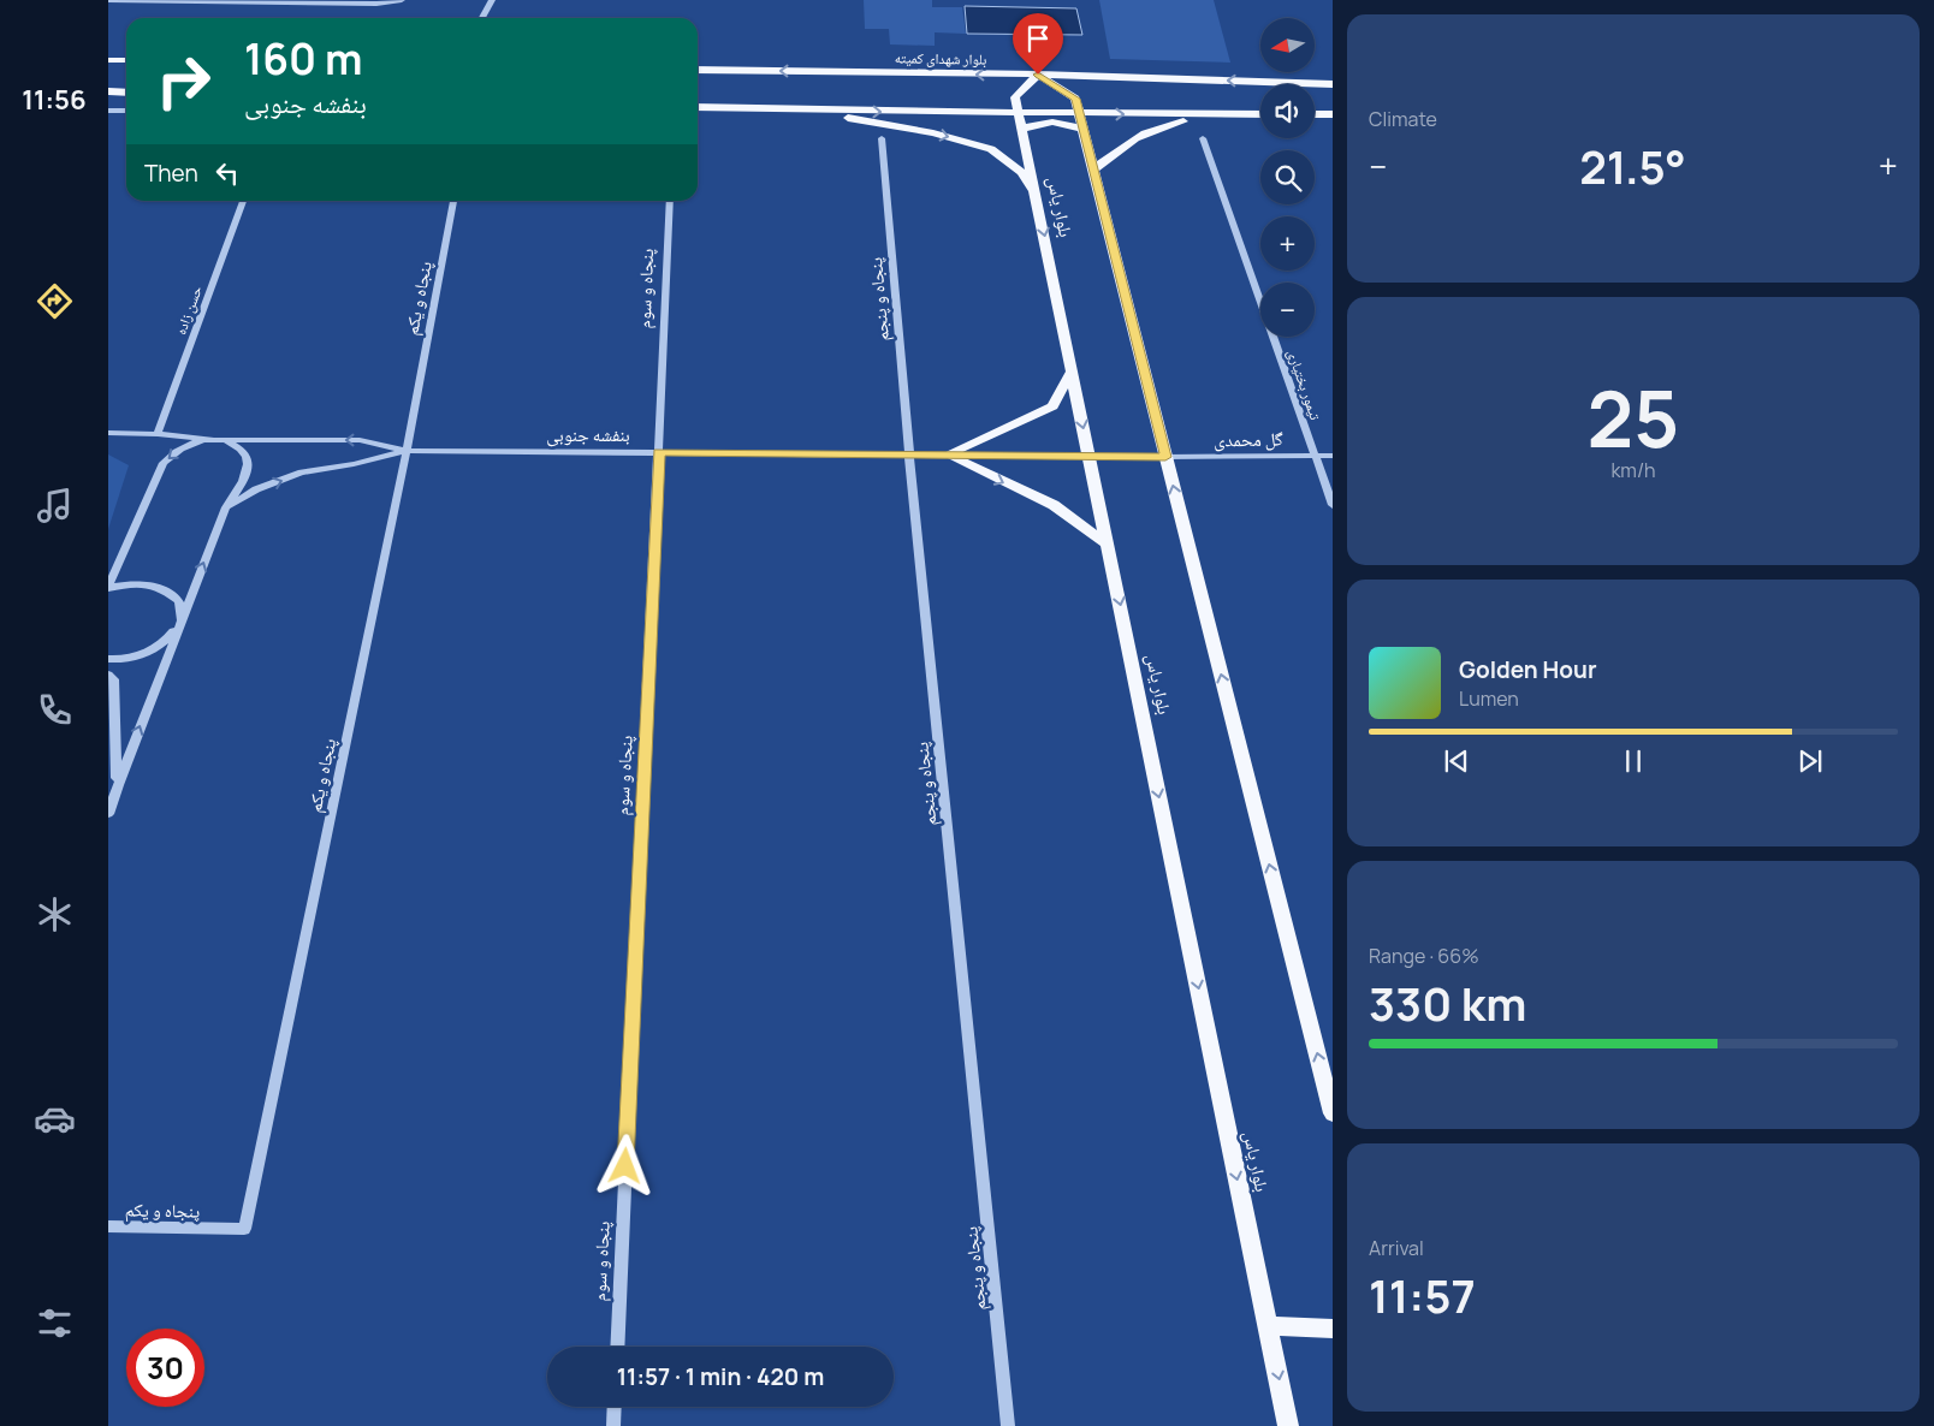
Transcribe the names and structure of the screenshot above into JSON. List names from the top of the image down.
{
  "streets": {
    "main road": ["بلوار شهدای کمیته", "بلوار یاس"],
    "street": [
      "پنجاه و سوم",
      "پنجاه و یکم",
      "پنجاه و پنجم",
      "حسن زاده",
      "تیمور بختیاری",
      "بنفشه جنوبی",
      "گل محمدی"
    ]
  },
  "crossings": [
    ["بلوار شهدای کمیته", "بلوار یاس"],
    ["بلوار یاس", "بنفشه جنوبی"],
    ["پنجاه و سوم", "بنفشه جنوبی"],
    ["پنجاه و یکم", "بنفشه جنوبی"],
    ["پنجاه و پنجم", "بنفشه جنوبی"],
    ["حسن زاده", "بنفشه جنوبی"],
    ["تیمور بختیاری", "گل محمدی"],
    ["بنفشه جنوبی", "گل محمدی"]
  ],
  "north": "left",
  "page": {
    "tabs": "11:56",
    "tile": [
      "Climate",
      ["25", "km/h"],
      ["Range · 66%", "330 km"],
      ["Arrival", "11:57"]
    ],
    "map_buttons": ["+", "−"],
    "turn": ["160 m", "بنفشه جنوبی"],
    "heat": ["−", "21.5°", "+"],
    "then": "Then",
    "song": ["Golden Hour", "Lumen"],
    "limit": "30",
    "trip": "11:57 · 1 min · 420 m"
  }
}
